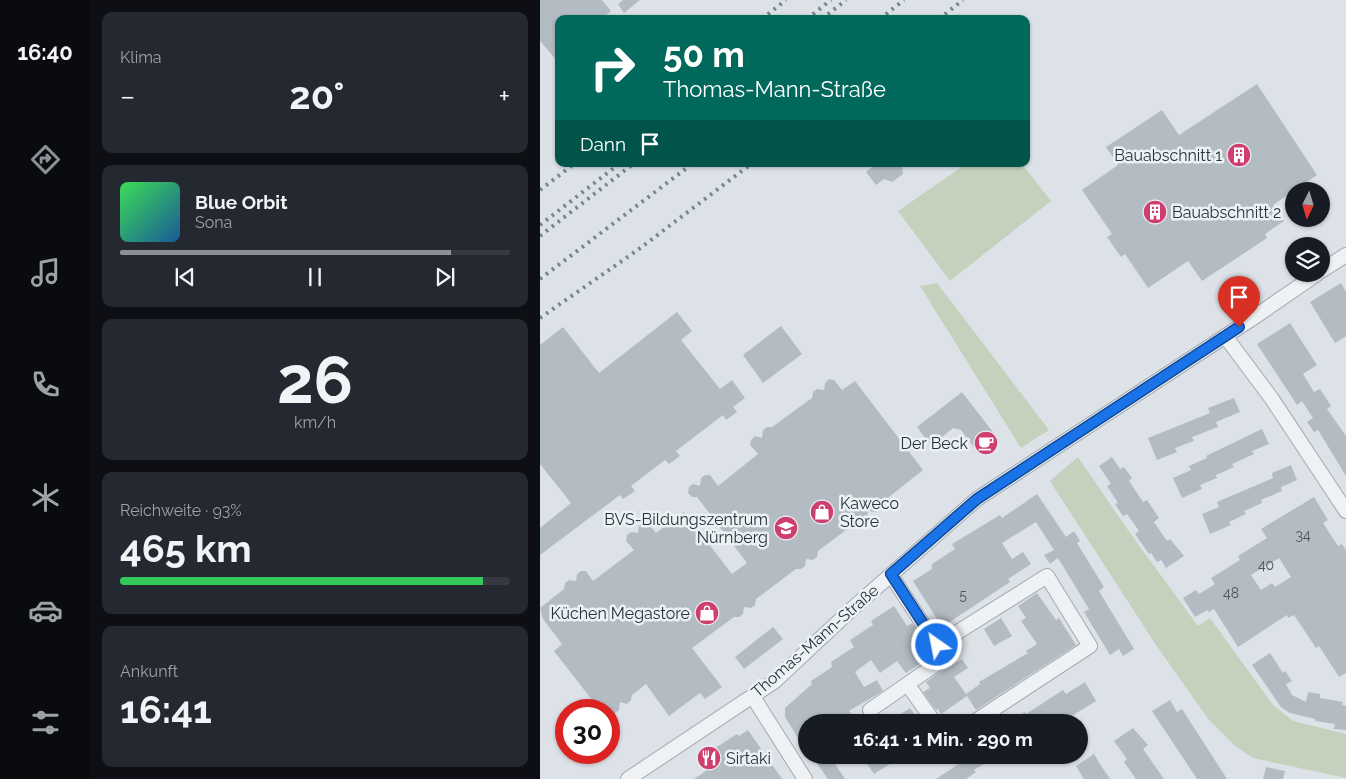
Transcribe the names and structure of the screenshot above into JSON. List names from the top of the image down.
{
  "streets": {
    "street": ["Thomas-Mann-Straße"]
  },
  "places": {
    "building": ["Bauabschnitt 1", "Bauabschnitt 2"],
    "cafe": ["Der Beck"],
    "shop": ["Kaweco Store", "Küchen Megastore"],
    "school or university": ["BVS-Bildungszentrum Nürnberg"],
    "restaurant": ["Sirtaki"]
  },
  "house_numbers": [
    "34",
    "40",
    "48",
    "5"
  ],
  "north": "bottom",
  "page": {
    "tabs": "16:40",
    "tile": [
      "Klima",
      ["26", "km/h"],
      ["Reichweite · 93%", "465 km"],
      ["Ankunft", "16:41"]
    ],
    "turn": ["50 m", "Thomas-Mann-Straße"],
    "heat": ["−", "20°", "+"],
    "then": "Dann",
    "song": ["Blue Orbit", "Sona"],
    "limit": "30",
    "trip": "16:41 · 1 Min. · 290 m"
  }
}
